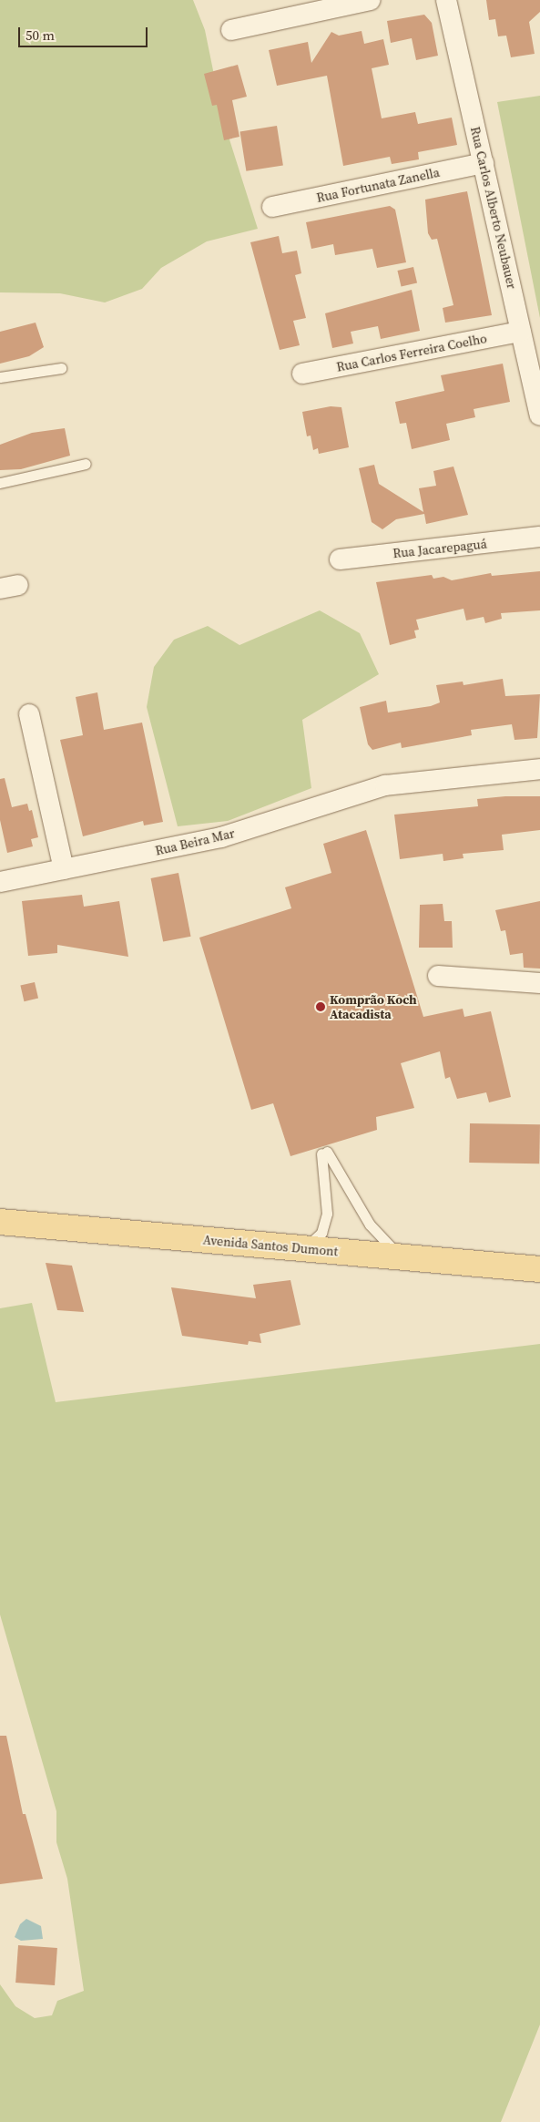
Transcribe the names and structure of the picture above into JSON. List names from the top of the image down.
{
  "streets": {
    "main road": ["Avenida Santos Dumont"],
    "street": [
      "Rua Fortunata Zanella",
      "Rua Carlos Alberto Neubauer",
      "Rua Carlos Ferreira Coelho",
      "Rua Jacarepaguá",
      "Rua Beira Mar"
    ]
  },
  "crossings": [
    ["Rua Fortunata Zanella", "Rua Carlos Alberto Neubauer"],
    ["Rua Carlos Alberto Neubauer", "Rua Carlos Ferreira Coelho"]
  ],
  "places": ["Komprão Koch Atacadista"],
  "scale_bar": "50 m"
}
